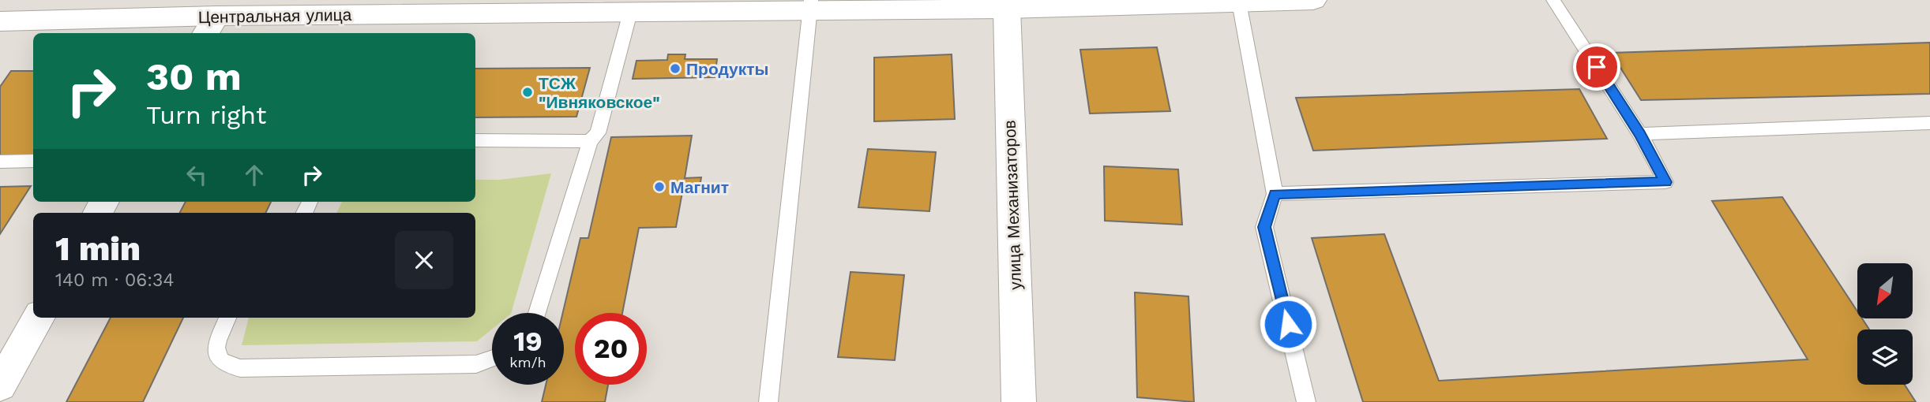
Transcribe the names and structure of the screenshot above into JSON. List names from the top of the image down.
{
  "streets": {
    "street": ["Центральная улица", "улица Механизаторов"]
  },
  "crossings": [
    ["Центральная улица", "улица Механизаторов"]
  ],
  "places": ["Продукты", "ТСЖ \"Ивняковское\"", "Магнит"],
  "north": "bottom left",
  "page": {
    "turn": ["30 m", "Turn right"],
    "heading": ["1 min", "140 m · 06:34"],
    "speed": "19 km/h",
    "limit": "20"
  }
}
